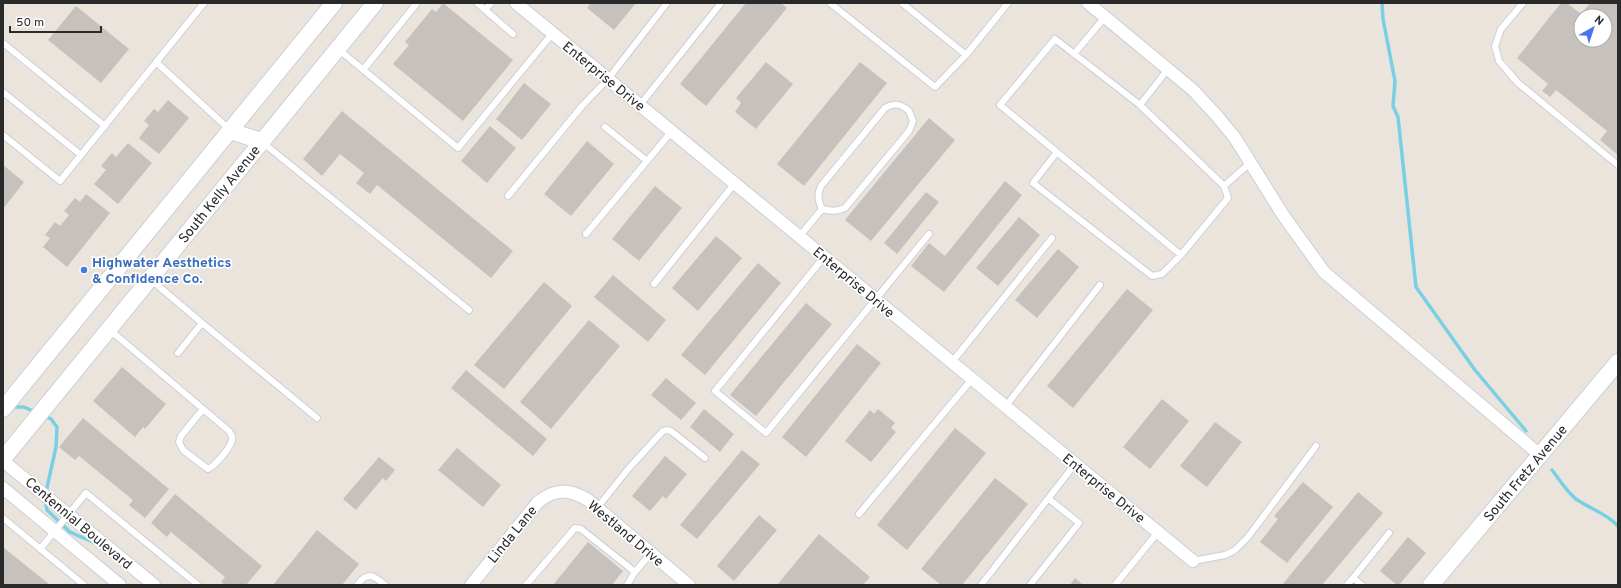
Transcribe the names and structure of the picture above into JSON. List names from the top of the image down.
{
  "streets": {
    "main road": ["South Kelly Avenue", "South Fretz Avenue"],
    "street": [
      "Enterprise Drive",
      "Centennial Boulevard",
      "Westland Drive",
      "Linda Lane"
    ]
  },
  "crossings": [
    ["South Kelly Avenue", "Centennial Boulevard"],
    ["Westland Drive", "Linda Lane"]
  ],
  "places": ["Highwater Aesthetics & Confidence Co."],
  "scale_bar": "50 m",
  "north": "top right"
}
